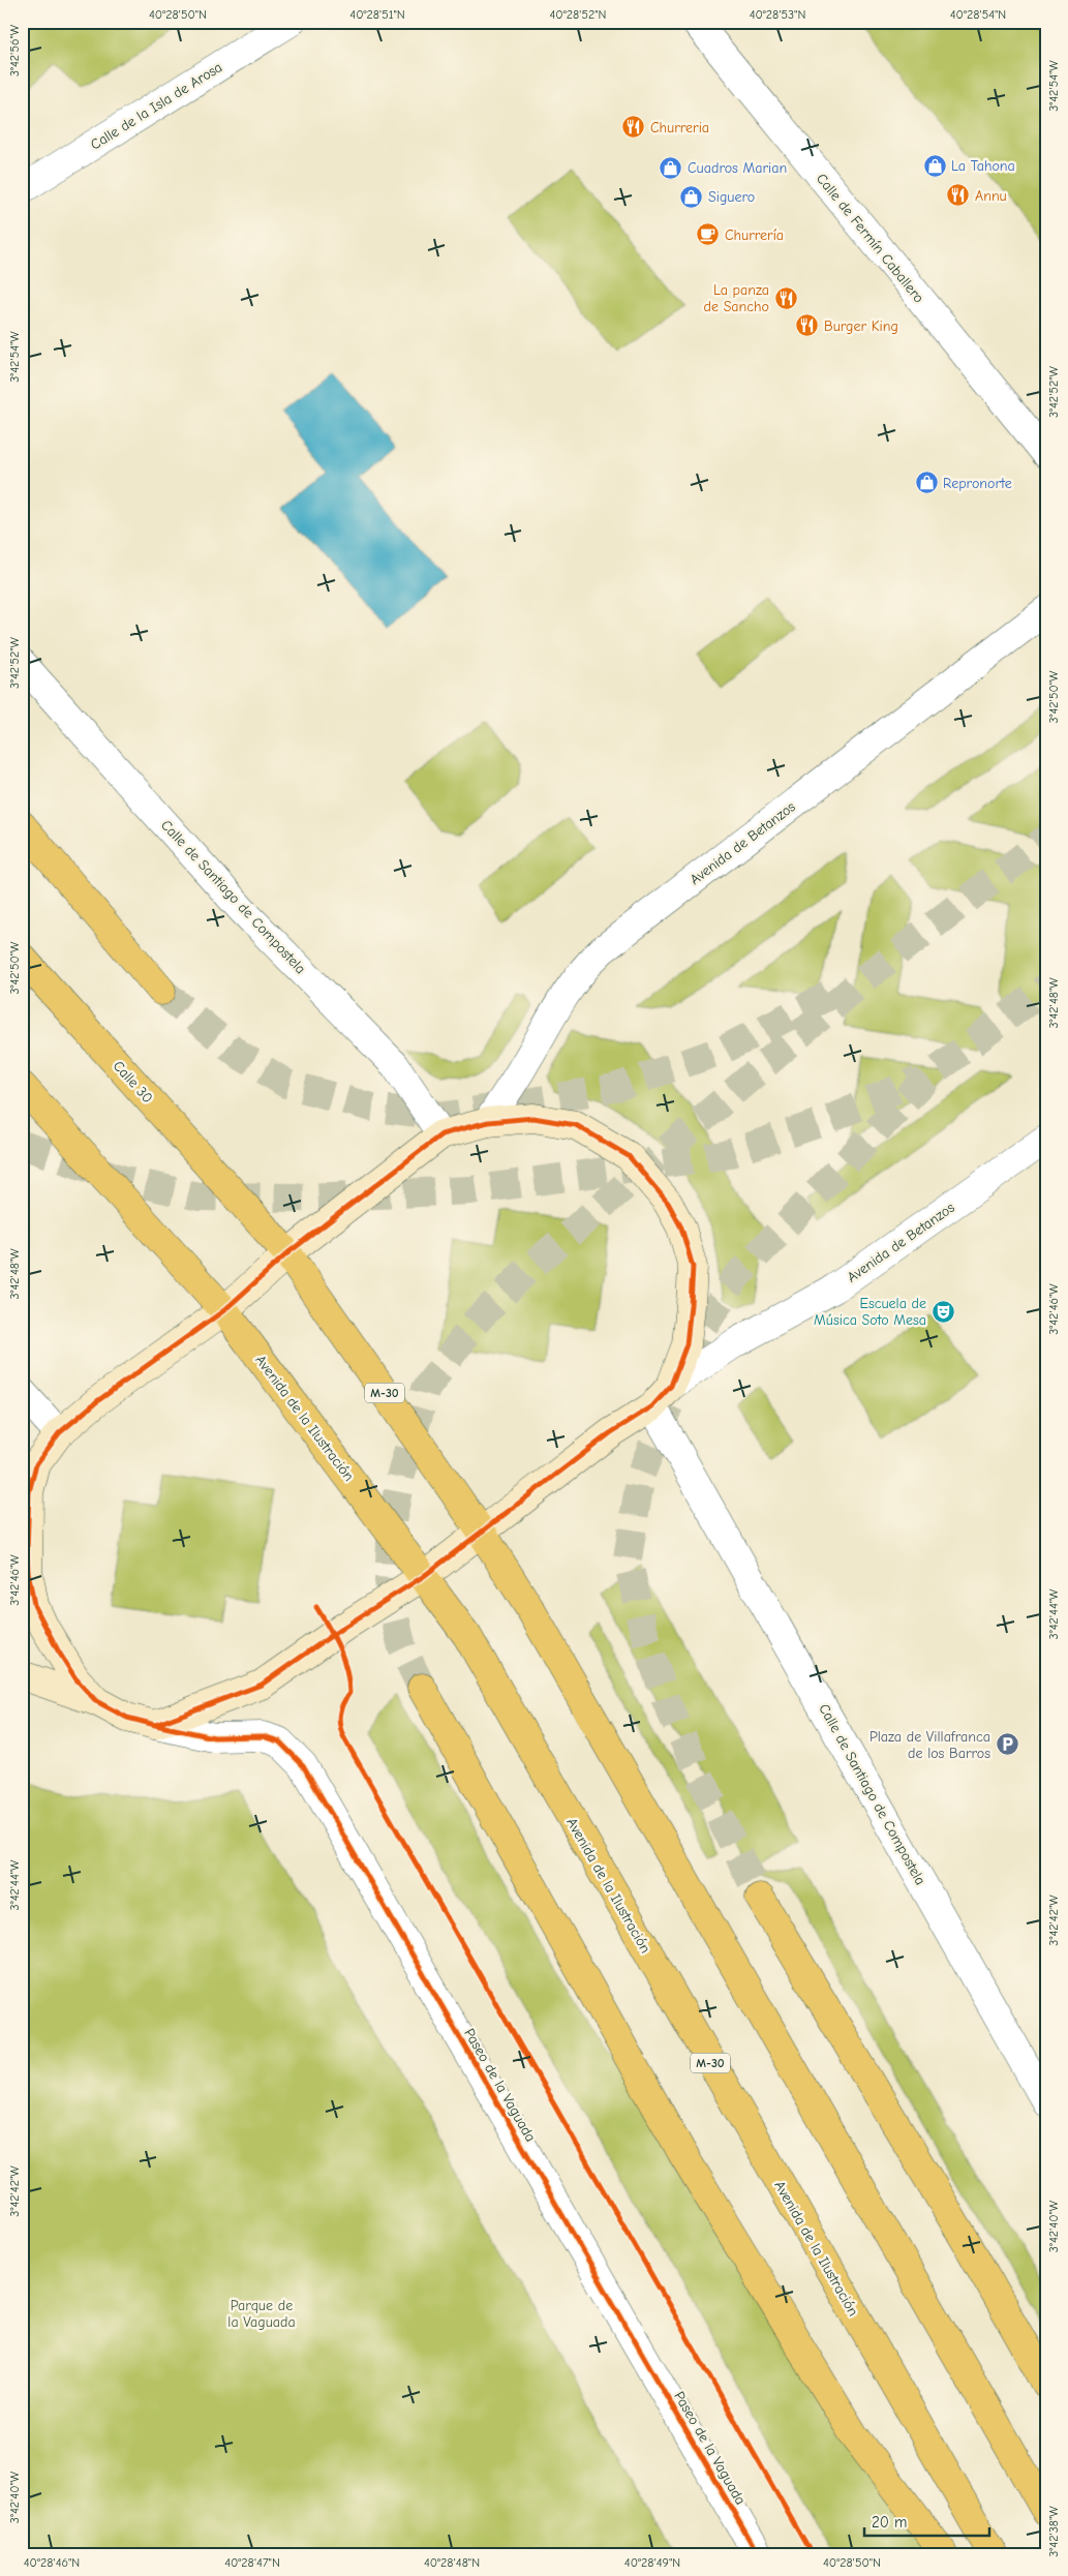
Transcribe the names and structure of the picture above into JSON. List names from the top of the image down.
{
  "streets": {
    "highway": ["Calle 30", "M-30", "Avenida de la Ilustración"],
    "street": [
      "Calle de la Isla de Arosa",
      "Calle de Fermín Caballero",
      "Avenida de Betanzos",
      "Calle de Santiago de Compostela",
      "Paseo de la Vaguada"
    ]
  },
  "crossings": [
    ["Avenida de Betanzos", "Calle de Santiago de Compostela"],
    ["Calle 30", "M-30"]
  ],
  "parks": ["Parque de la Vaguada"],
  "places": {
    "restaurant": [
      "Churreria",
      "Annu",
      "La panza de Sancho",
      "Burger King"
    ],
    "shop": [
      "La Tahona",
      "Cuadros Marian",
      "Siguero",
      "Repronorte"
    ],
    "cafe": ["Churrería"],
    "theatre": ["Escuela de Música Soto Mesa"],
    "parking": ["Plaza de Villafranca de los Barros"]
  },
  "scale_bar": "20 m",
  "coordinates": [
    "40°28'50\"N",
    "40°28'51\"N",
    "40°28'52\"N",
    "40°28'53\"N",
    "40°28'54\"N",
    "3°42'56\"W",
    "3°42'54\"W",
    "3°42'52\"W",
    "3°42'50\"W",
    "3°42'48\"W",
    "3°42'46\"W",
    "3°42'44\"W",
    "3°42'42\"W",
    "3°42'40\"W",
    "3°42'38\"W",
    "40°28'46\"N",
    "40°28'47\"N",
    "40°28'48\"N",
    "40°28'49\"N"
  ]
}
